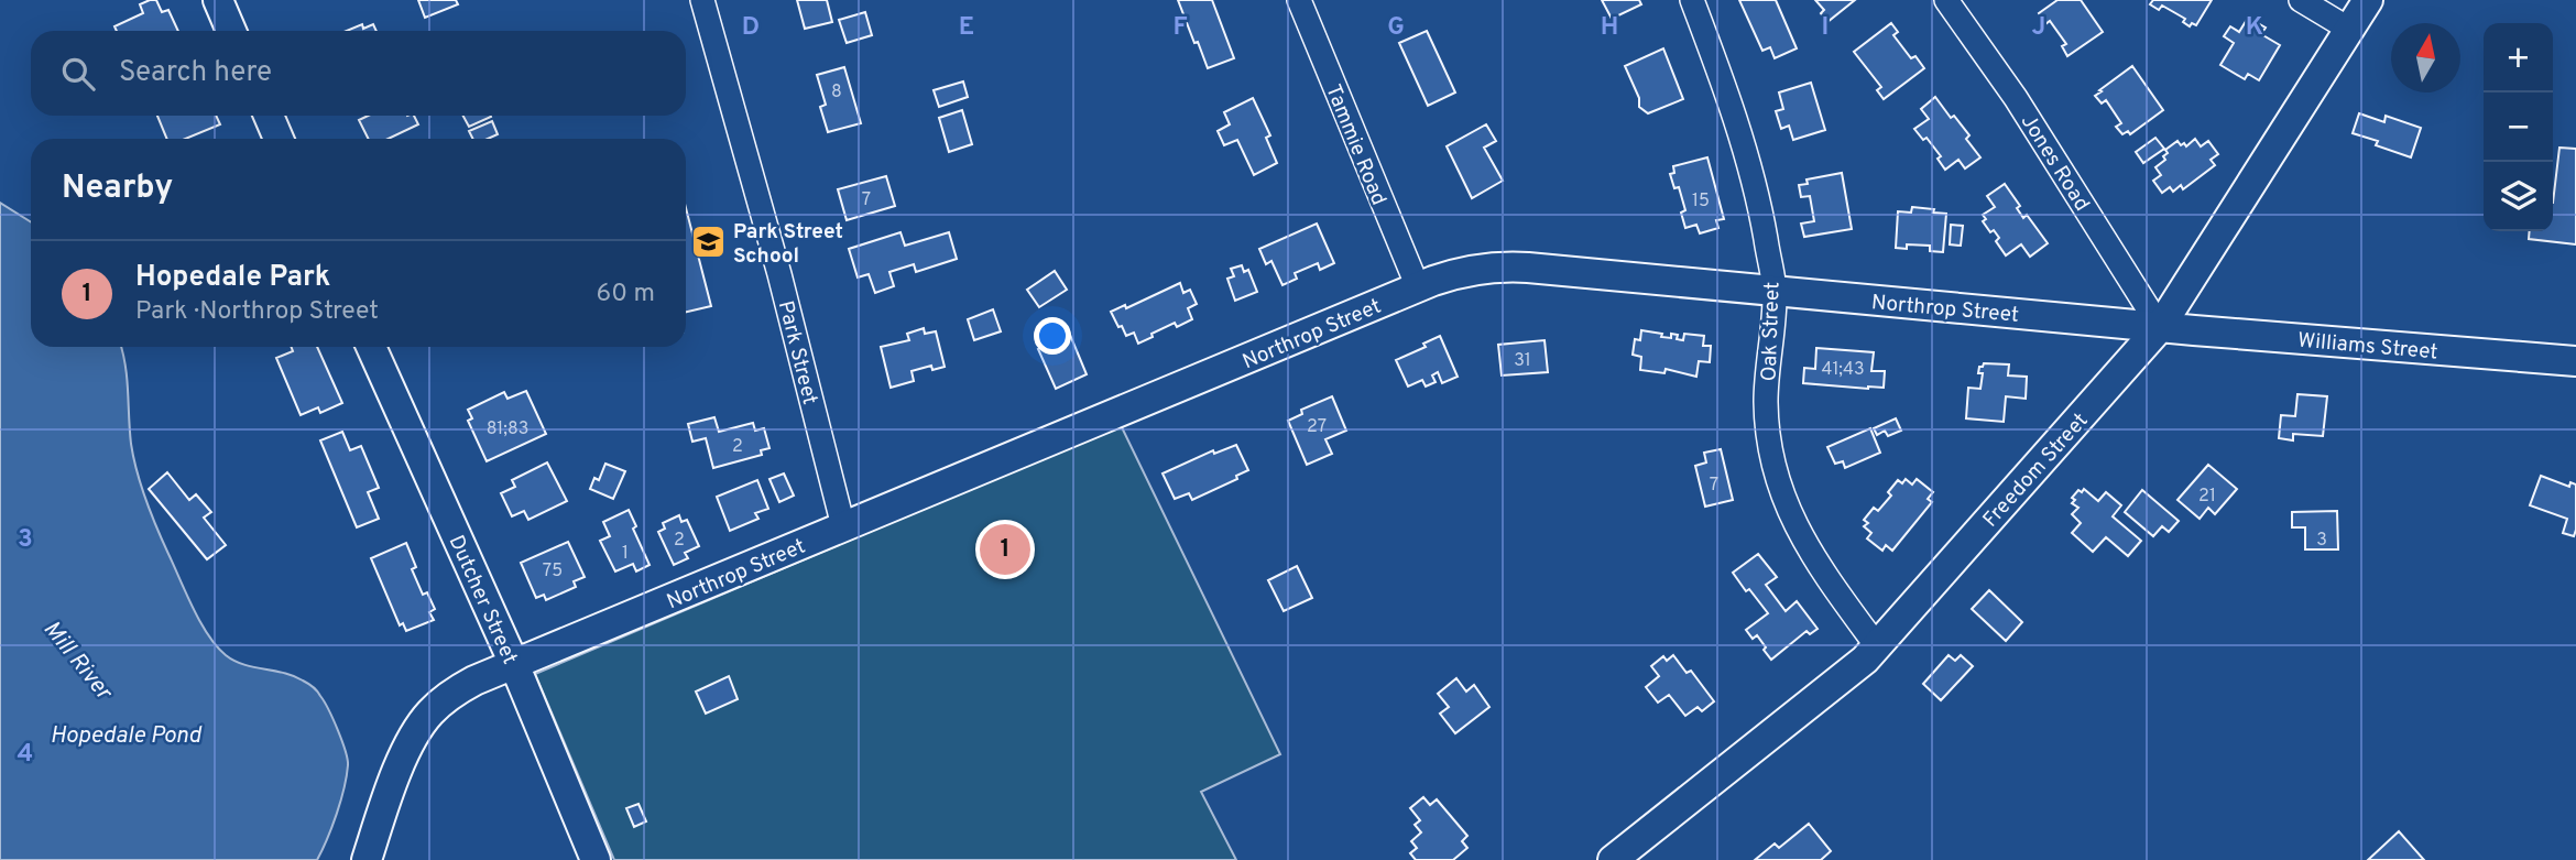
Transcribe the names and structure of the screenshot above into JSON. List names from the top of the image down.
{
  "streets": {
    "street": [
      "Tammie Road",
      "Jones Road",
      "Northrop Street",
      "Oak Street",
      "Williams Street",
      "Park Street",
      "Freedom Street",
      "Dutcher Street"
    ]
  },
  "crossings": [
    ["Tammie Road", "Northrop Street"],
    ["Jones Road", "Northrop Street"],
    ["Jones Road", "Williams Street"],
    ["Jones Road", "Freedom Street"],
    ["Northrop Street", "Oak Street"],
    ["Northrop Street", "Williams Street"],
    ["Northrop Street", "Park Street"],
    ["Northrop Street", "Freedom Street"],
    ["Northrop Street", "Dutcher Street"],
    ["Oak Street", "Freedom Street"],
    ["Williams Street", "Freedom Street"]
  ],
  "water": ["Mill River", "Hopedale Pond"],
  "places": {
    "school or university": ["Park Street School"]
  },
  "house_numbers": [
    "8",
    "7",
    "15",
    "31",
    "41;43",
    "27",
    "81;83",
    "2",
    "7",
    "21",
    "2",
    "3",
    "1",
    "75"
  ],
  "north": "top",
  "page": {
    "map_buttons": ["+", "−"],
    "search": "Search here",
    "heading": "Nearby",
    "list": [
      {
        "mark": "1",
        "name": "Hopedale Park",
        "note": "Park · Northrop Street",
        "value": "60 m"
      }
    ],
    "pins": "1"
  },
  "grid": {
    "columns": [
      "D",
      "E",
      "F",
      "G",
      "H",
      "I",
      "J",
      "K"
    ],
    "rows": ["3", "4"]
  }
}
